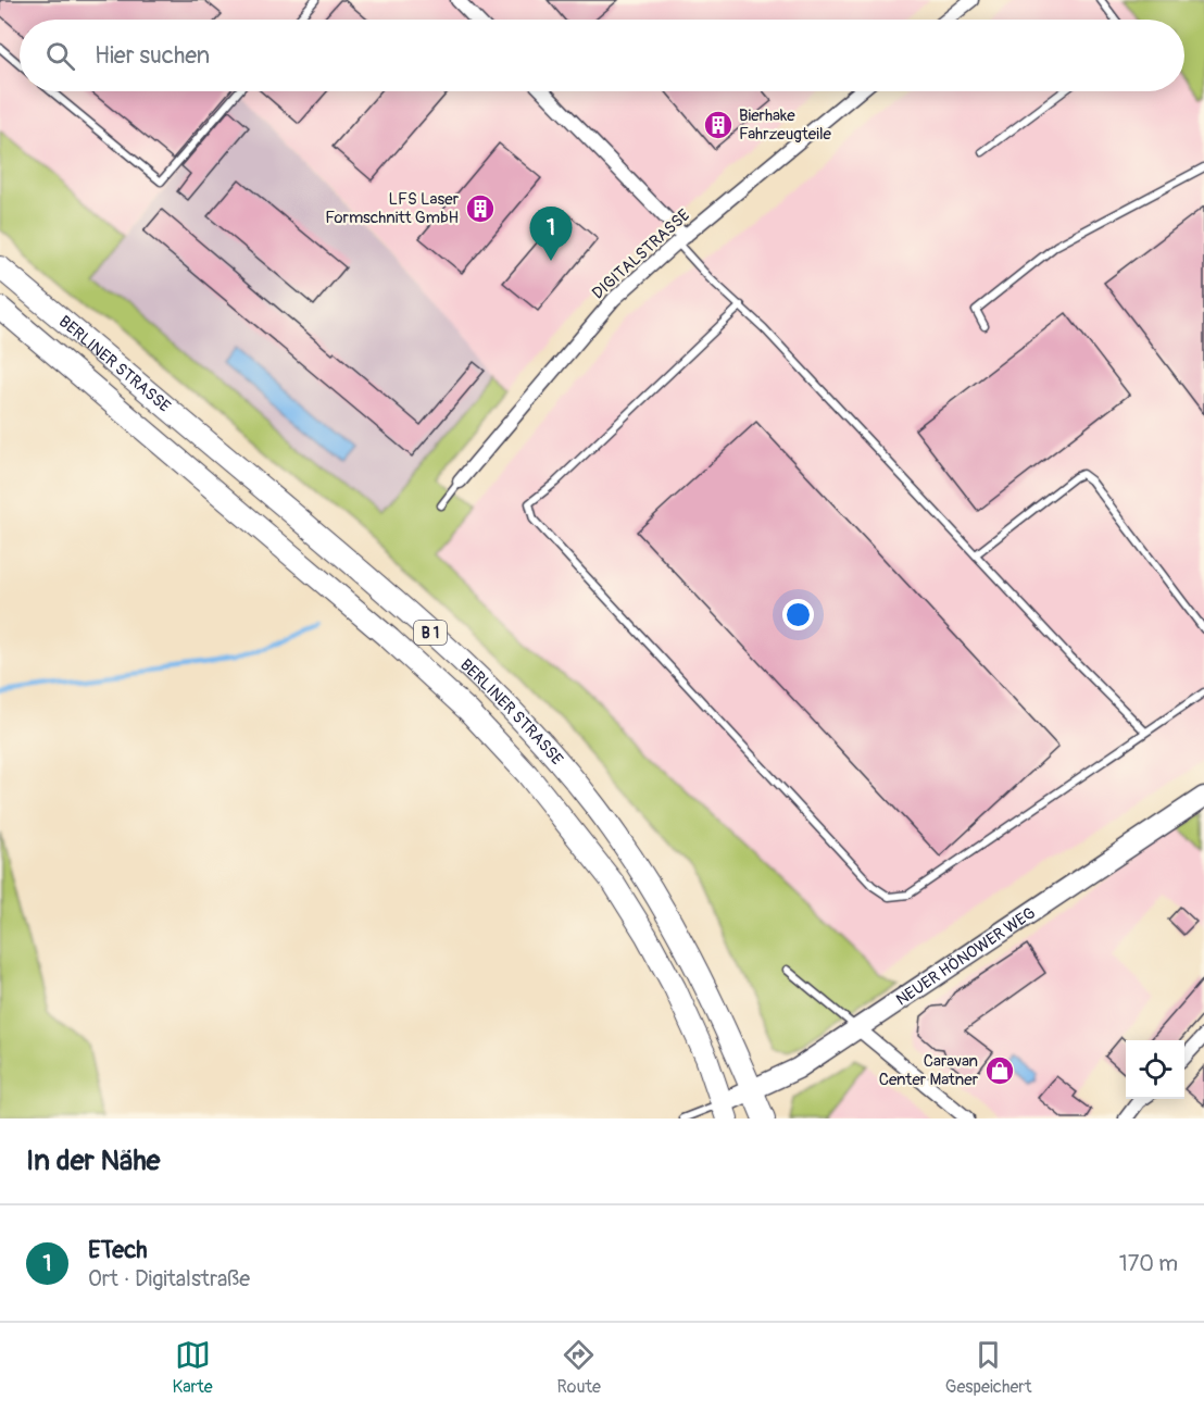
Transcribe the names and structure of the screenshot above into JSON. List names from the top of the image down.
{
  "streets": {
    "main road": ["BERLINER STRASSE", "B 1", "NEUER HÖNOWER WEG"],
    "street": ["DIGITALSTRASSE"]
  },
  "crossings": [
    ["BERLINER STRASSE", "NEUER HÖNOWER WEG"]
  ],
  "places": {
    "building": ["Bierhake Fahrzeugteile", "LFS Laser Formschnitt GmbH"],
    "shop": ["Caravan Center Matner"]
  },
  "page": {
    "search": "Hier suchen",
    "pins": "1",
    "heading": "In der Nähe",
    "list": [
      {
        "mark": "1",
        "name": "ETech",
        "note": "Ort · Digitalstraße",
        "value": "170 m"
      }
    ],
    "nav": ["Karte", "Route", "Gespeichert"]
  }
}
